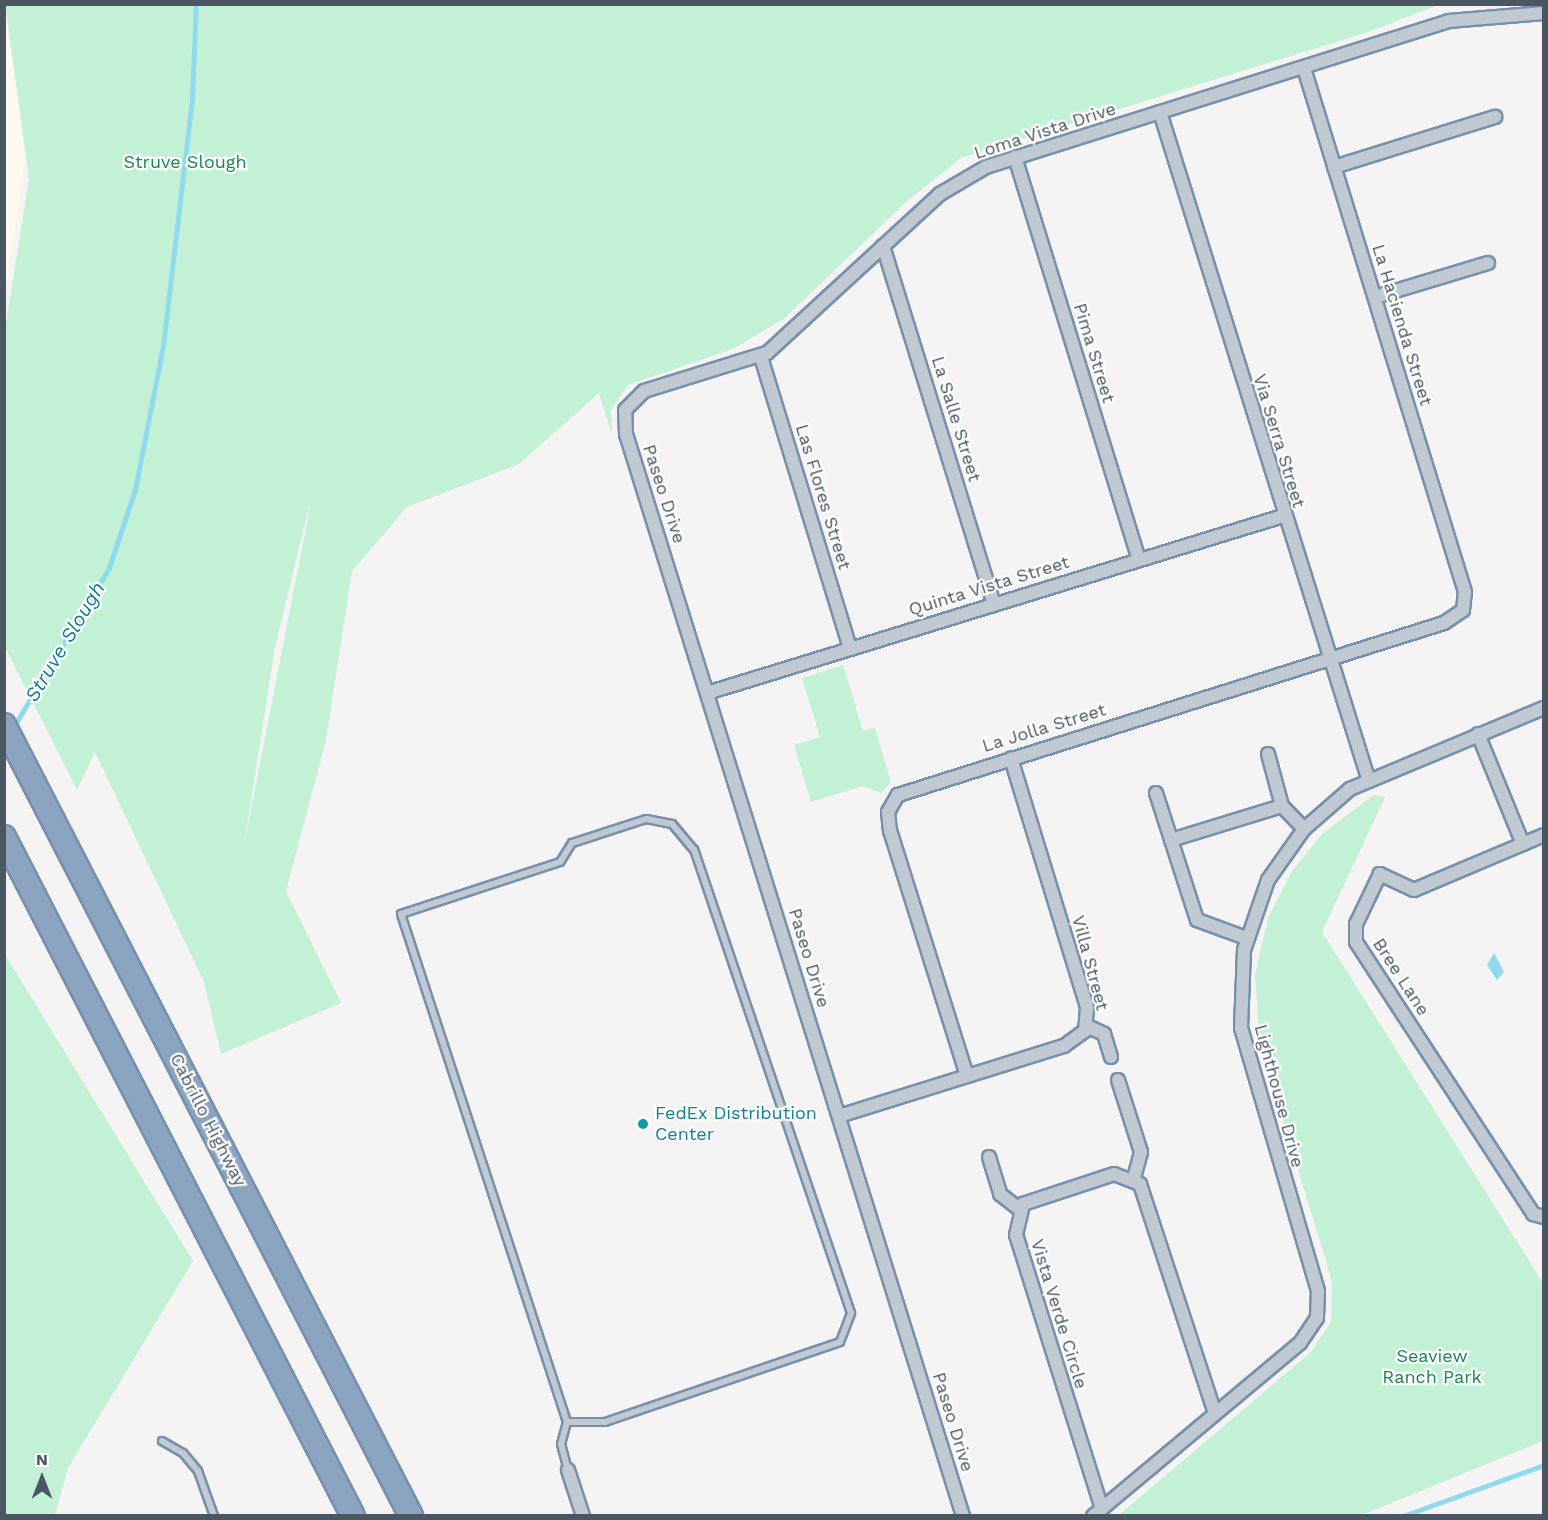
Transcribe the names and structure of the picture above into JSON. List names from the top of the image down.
{
  "streets": {
    "highway": ["Cabrillo Highway"],
    "street": [
      "Loma Vista Drive",
      "La Hacienda Street",
      "Pima Street",
      "La Salle Street",
      "Via Serra Street",
      "Paseo Drive",
      "Las Flores Street",
      "Quinta Vista Street",
      "La Jolla Street",
      "Villa Street",
      "Bree Lane",
      "Lighthouse Drive",
      "Vista Verde Circle"
    ]
  },
  "crossings": [
    ["Loma Vista Drive", "La Hacienda Street"],
    ["Loma Vista Drive", "Pima Street"],
    ["Loma Vista Drive", "La Salle Street"],
    ["Loma Vista Drive", "Via Serra Street"],
    ["Loma Vista Drive", "Paseo Drive"],
    ["Loma Vista Drive", "Las Flores Street"],
    ["La Hacienda Street", "La Jolla Street"],
    ["Pima Street", "Quinta Vista Street"],
    ["La Salle Street", "Quinta Vista Street"],
    ["Via Serra Street", "Quinta Vista Street"],
    ["Via Serra Street", "La Jolla Street"],
    ["Via Serra Street", "Lighthouse Drive"],
    ["Paseo Drive", "Quinta Vista Street"],
    ["Paseo Drive", "Villa Street"],
    ["Las Flores Street", "Quinta Vista Street"],
    ["La Jolla Street", "Villa Street"],
    ["Lighthouse Drive", "Vista Verde Circle"]
  ],
  "water": ["Struve Slough"],
  "parks": ["Struve Slough", "Seaview Ranch Park"],
  "places": ["FedEx Distribution Center"],
  "north": "top"
}
